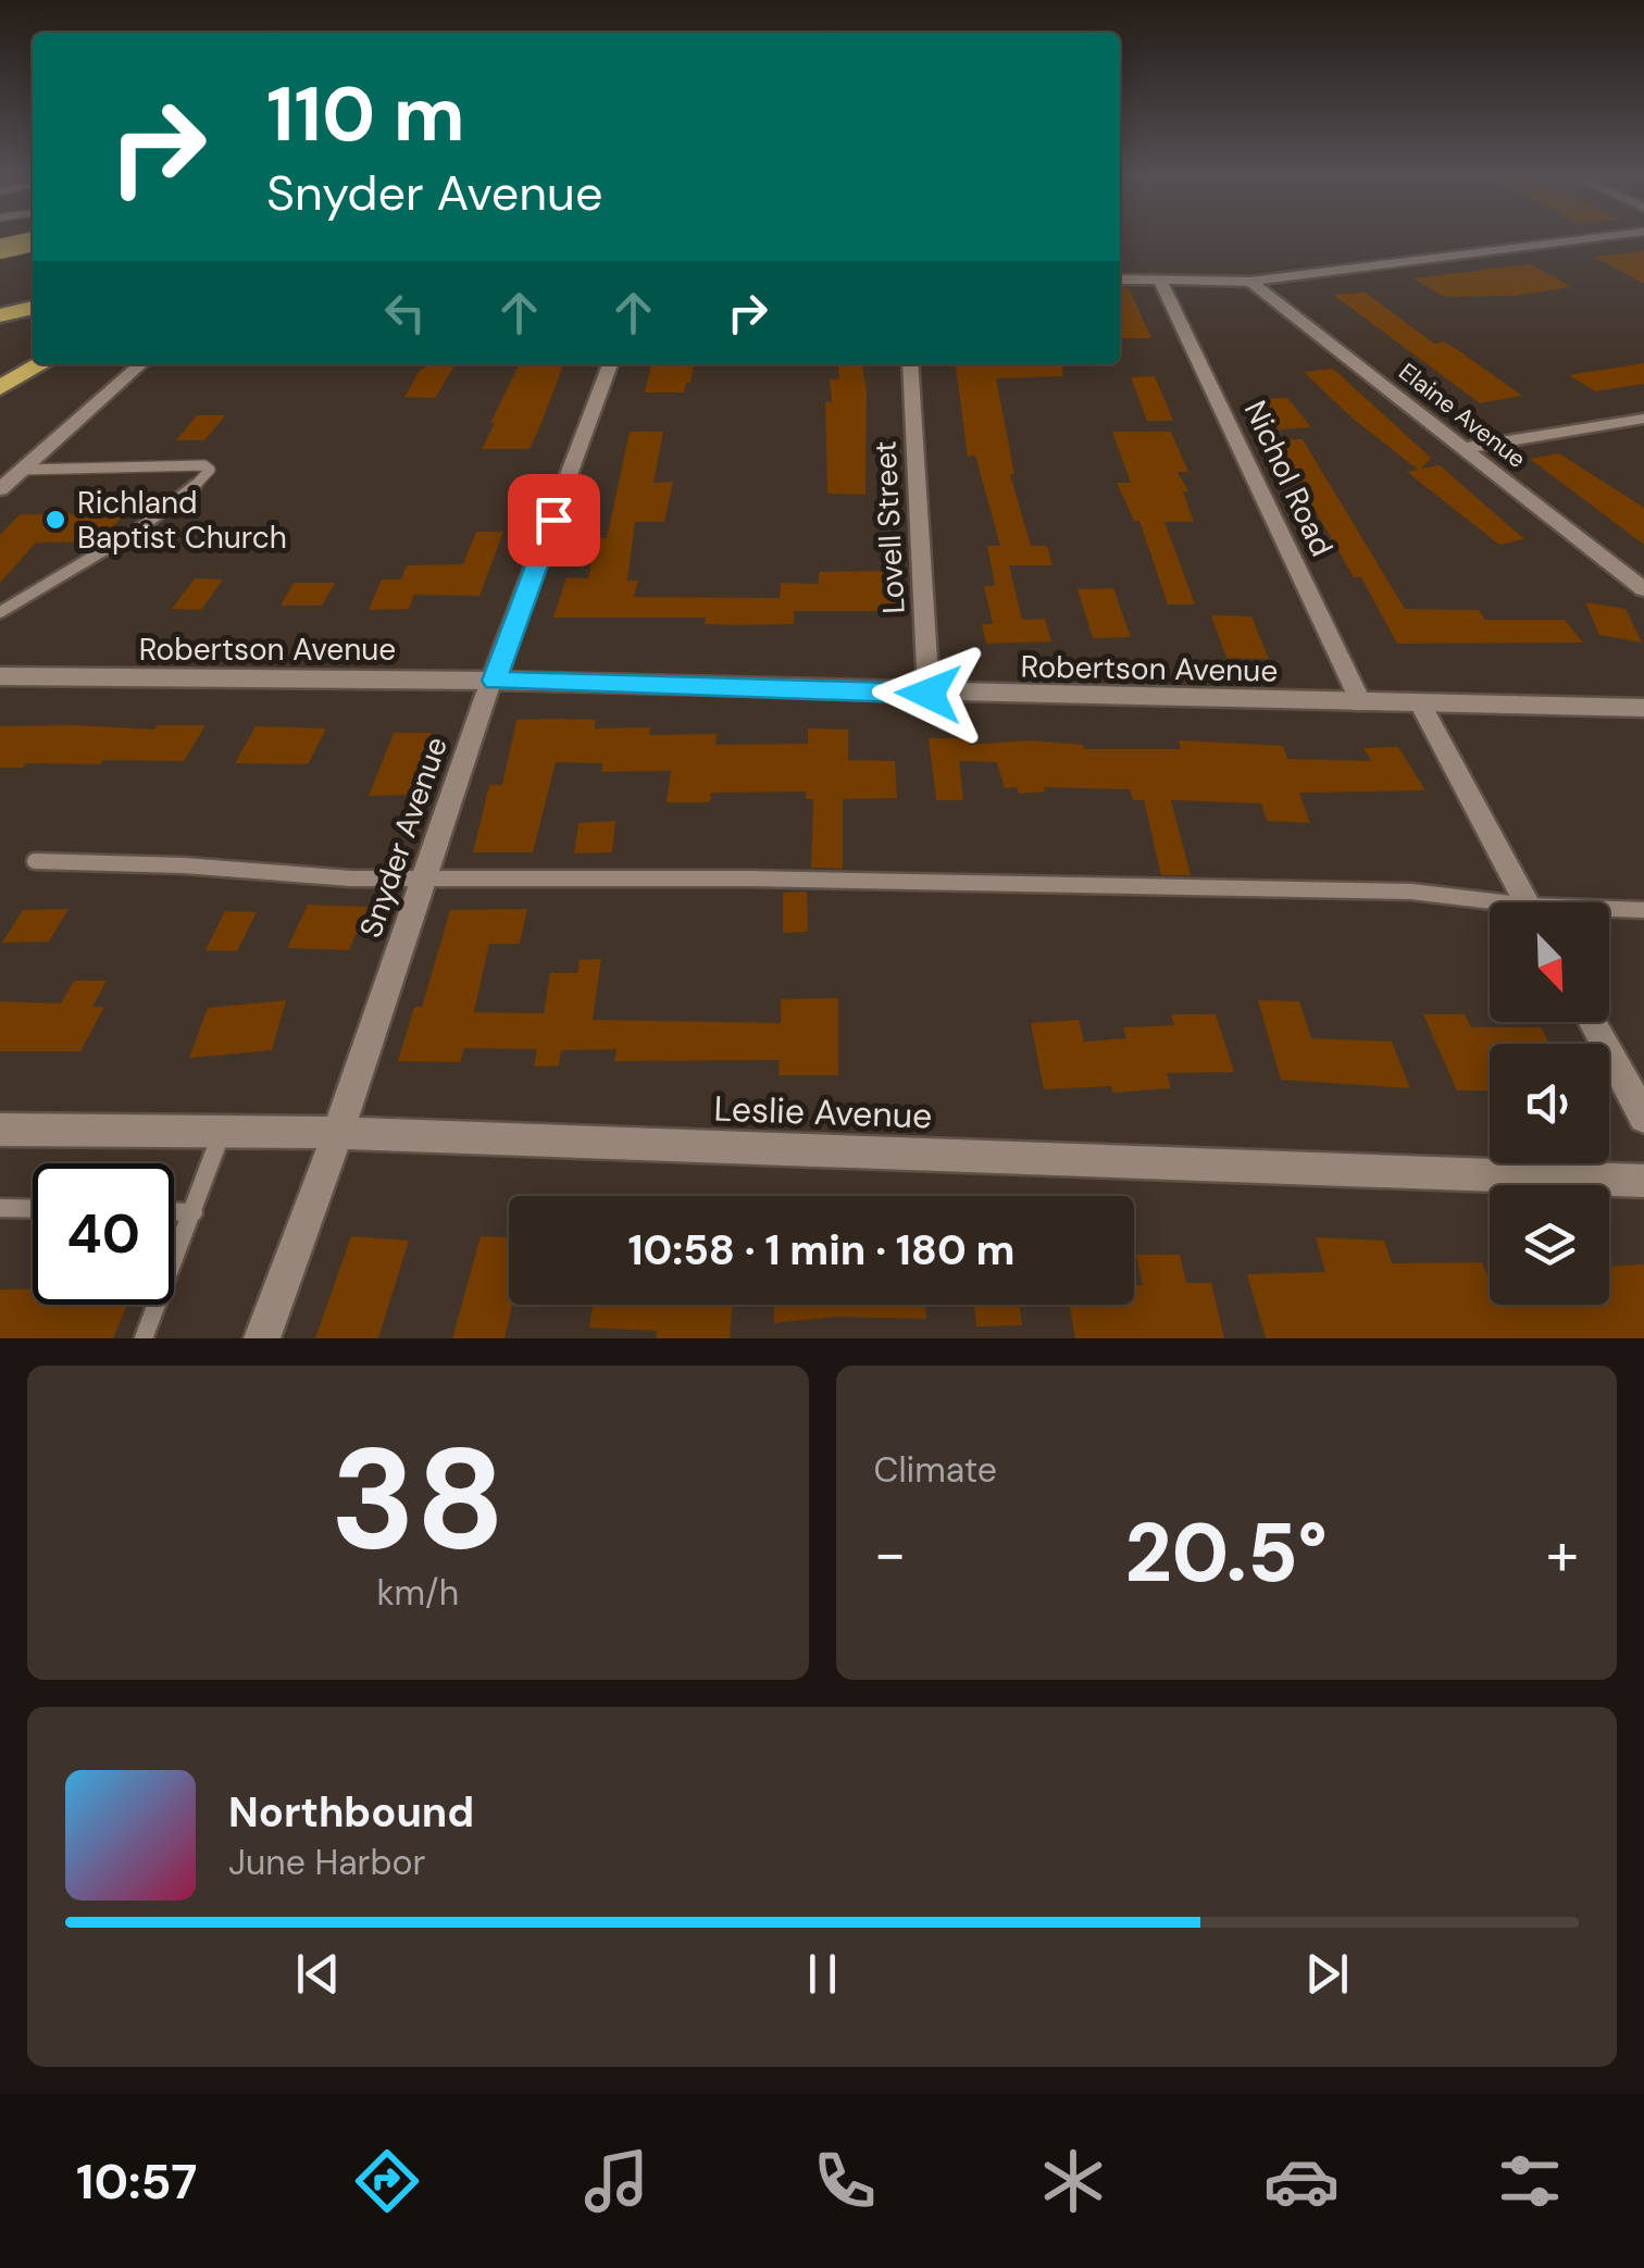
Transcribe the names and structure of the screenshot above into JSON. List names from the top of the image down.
{
  "streets": {
    "street": [
      "Elaine Avenue",
      "Nichol Road",
      "Lovell Street",
      "Robertson Avenue",
      "Snyder Avenue",
      "Leslie Avenue"
    ]
  },
  "crossings": [
    ["Nichol Road", "Robertson Avenue"],
    ["Lovell Street", "Robertson Avenue"],
    ["Robertson Avenue", "Snyder Avenue"],
    ["Snyder Avenue", "Leslie Avenue"]
  ],
  "places": ["Richland Baptist Church"],
  "north": "bottom right",
  "page": {
    "turn": ["110 m", "Snyder Avenue"],
    "limit": "40",
    "trip": "10:58 · 1 min · 180 m",
    "tile": [
      ["38", "km/h"],
      "Climate"
    ],
    "heat": ["−", "20.5°", "+"],
    "song": ["Northbound", "June Harbor"],
    "tabs": "10:57"
  }
}
